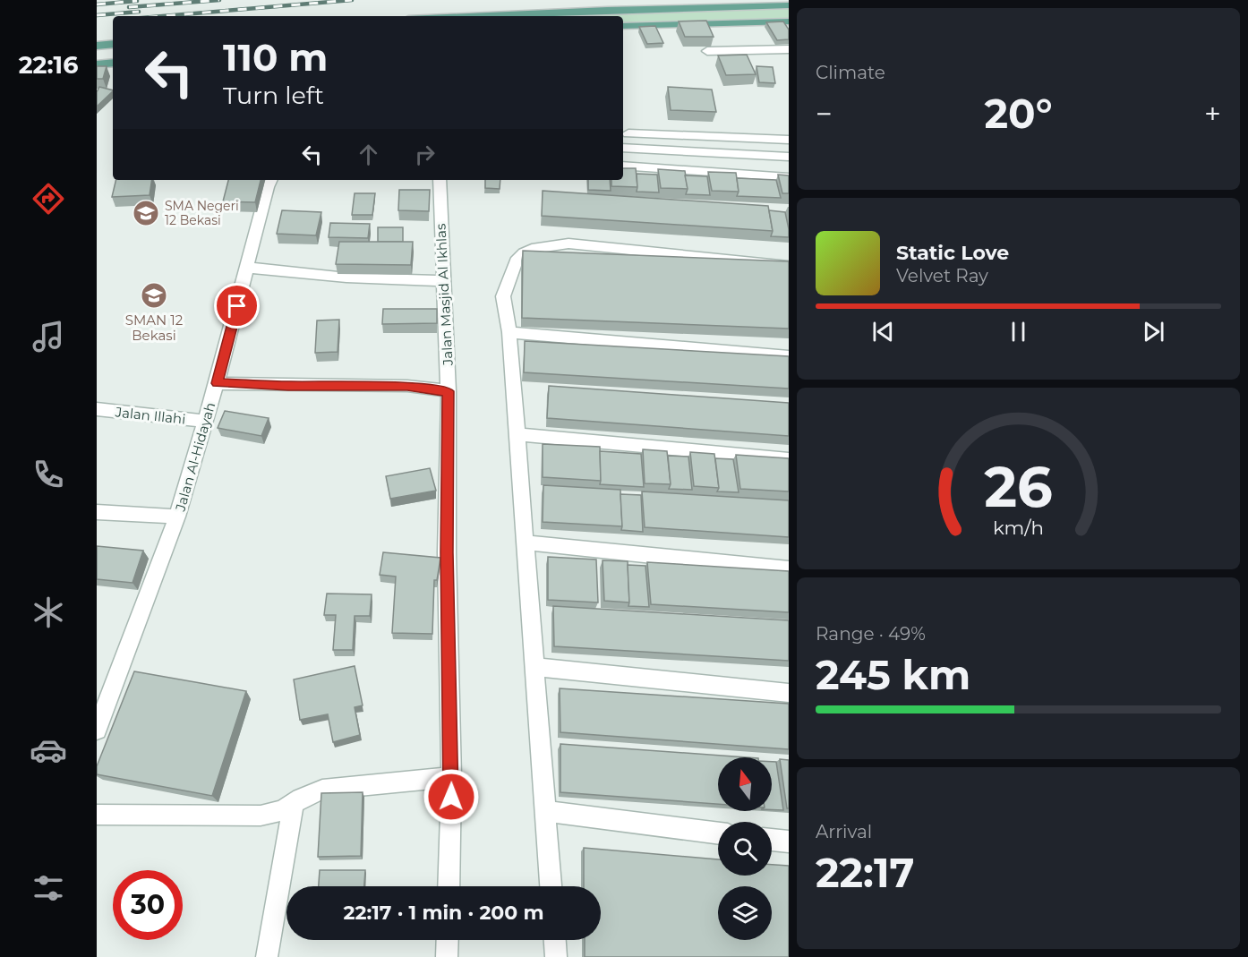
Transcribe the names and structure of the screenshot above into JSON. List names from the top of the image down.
{
  "streets": {
    "street": ["Jalan Masjid Al Ikhlas", "Jalan Illahi", "Jalan Al-Hidayah"]
  },
  "crossings": [
    ["Jalan Illahi", "Jalan Al-Hidayah"]
  ],
  "places": {
    "school or university": ["SMA Negeri 12 Bekasi", "SMAN 12 Bekasi"]
  },
  "north": "top",
  "page": {
    "tabs": "22:16",
    "tile": [
      "Climate",
      ["Range · 49%", "245 km"],
      ["Arrival", "22:17"]
    ],
    "turn": ["110 m", "Turn left"],
    "heat": ["−", "20°", "+"],
    "song": ["Static Love", "Velvet Ray"],
    "limit": "30",
    "trip": "22:17 · 1 min · 200 m",
    "gauge": ["26", "km/h"]
  }
}
